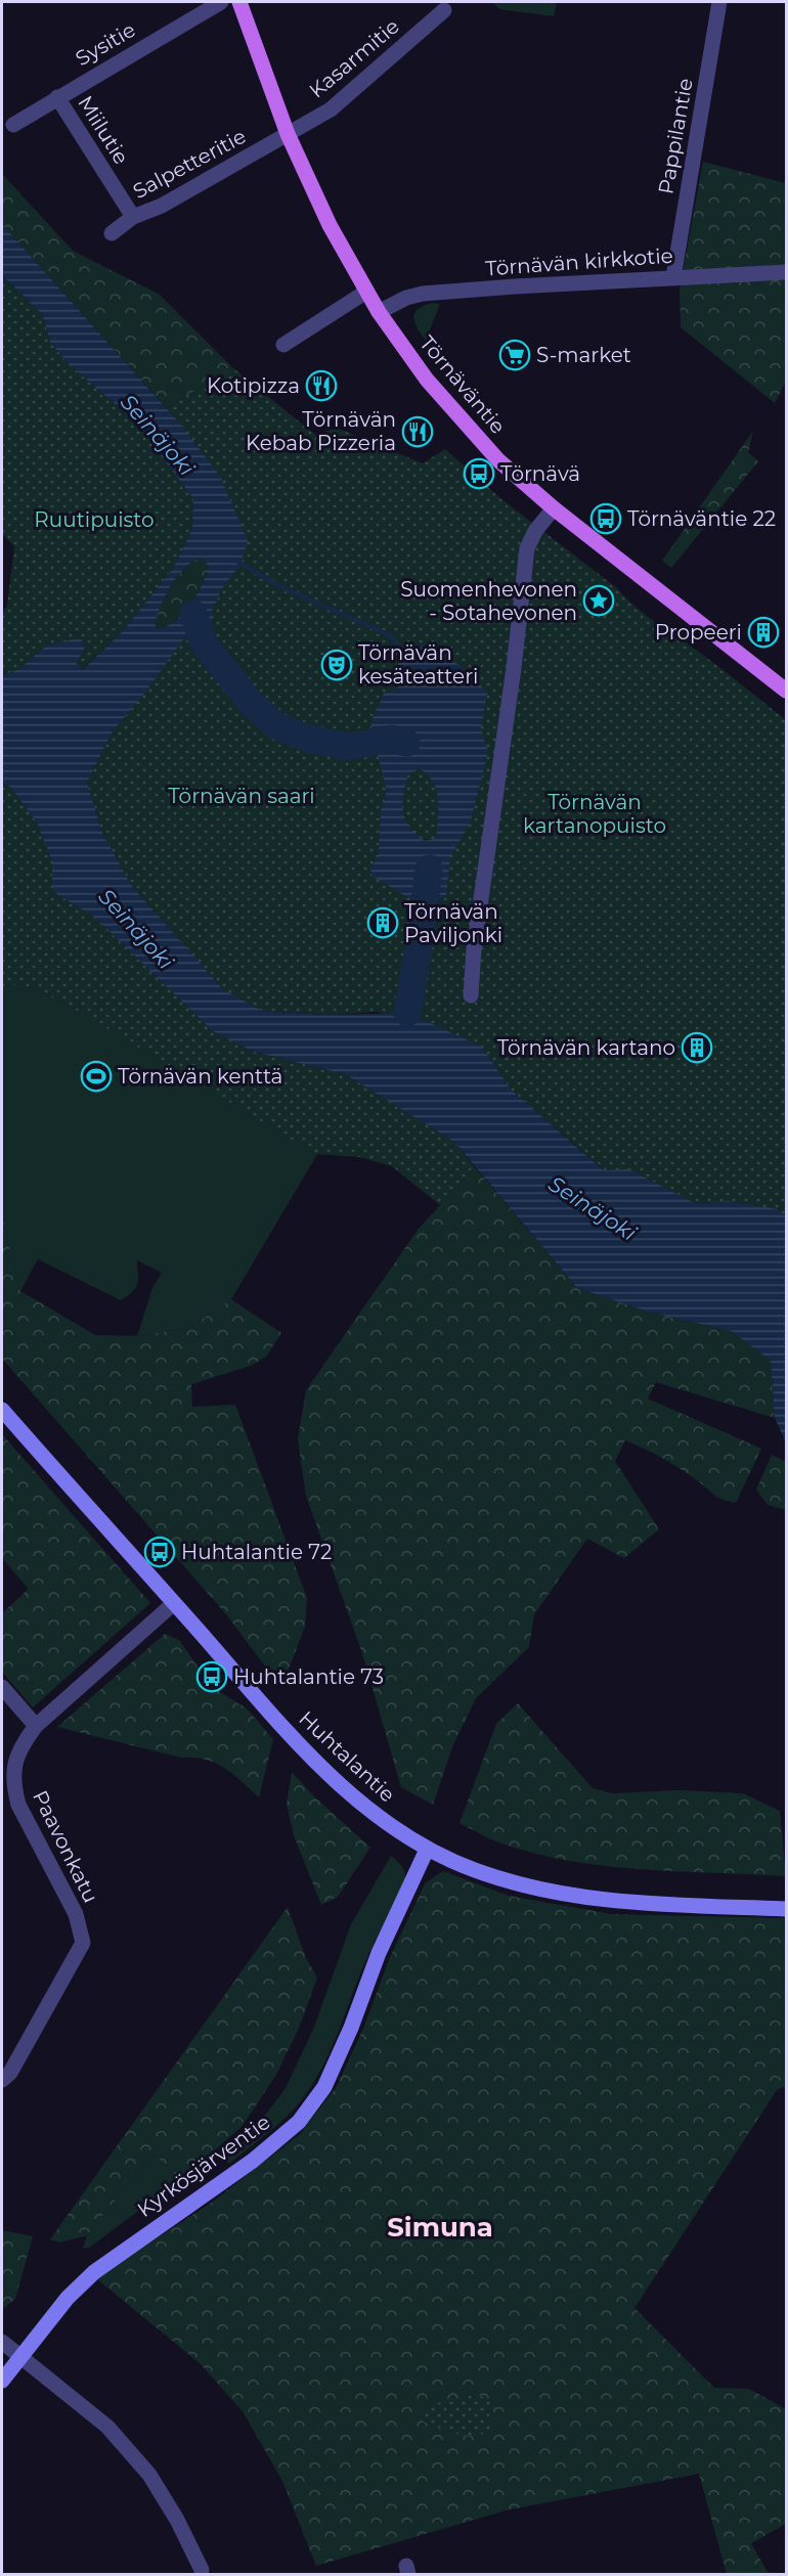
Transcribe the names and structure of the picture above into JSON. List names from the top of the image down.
{
  "streets": {
    "main road": ["Törnäväntie", "Huhtalantie", "Kyrkösjärventie"],
    "street": [
      "Sysitie",
      "Kasarmitie",
      "Miilutie",
      "Pappilantie",
      "Salpetteritie",
      "Törnävän kirkkotie",
      "Paavonkatu"
    ]
  },
  "crossings": [
    ["Sysitie", "Miilutie"],
    ["Kasarmitie", "Salpetteritie"],
    ["Kasarmitie", "Törnäväntie"],
    ["Miilutie", "Salpetteritie"],
    ["Pappilantie", "Törnävän kirkkotie"],
    ["Salpetteritie", "Törnäväntie"],
    ["Törnävän kirkkotie", "Törnäväntie"],
    ["Huhtalantie", "Paavonkatu"],
    ["Huhtalantie", "Kyrkösjärventie"]
  ],
  "districts": ["Simuna"],
  "water": ["Seinäjoki"],
  "parks": ["Ruutipuisto", "Törnävän saari", "Törnävän kartanopuisto"],
  "places": {
    "supermarket": ["S-market"],
    "restaurant": ["Kotipizza", "Törnävän Kebab Pizzeria"],
    "bus stop": [
      "Törnävä",
      "Törnäväntie 22",
      "Huhtalantie 72",
      "Huhtalantie 73"
    ],
    "place": ["Suomenhevonen - Sotahevonen"],
    "building": ["Propeeri", "Törnävän Paviljonki", "Törnävän kartano"],
    "theatre": ["Törnävän kesäteatteri"],
    "sports": ["Törnävän kenttä"]
  }
}
